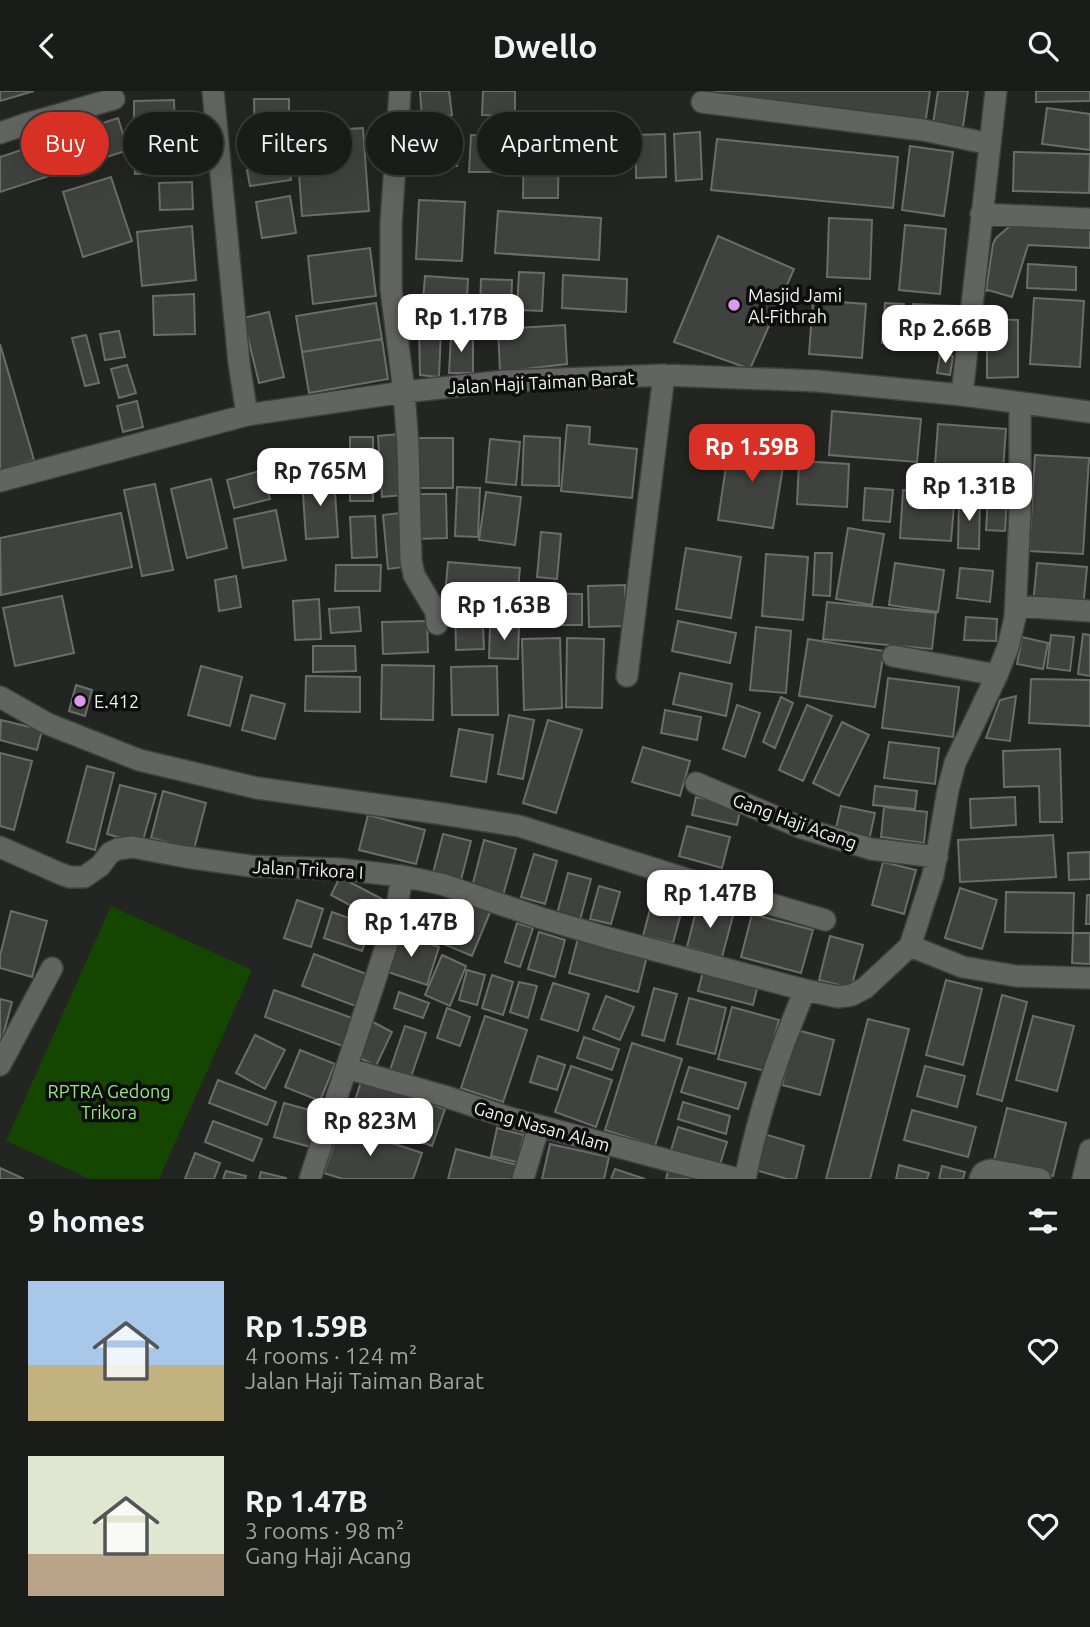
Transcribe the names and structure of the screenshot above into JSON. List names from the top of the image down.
{
  "streets": {
    "street": [
      "Jalan Haji Taiman Barat",
      "Gang Haji Acang",
      "Jalan Trikora I",
      "Gang Nasan Alam"
    ]
  },
  "parks": ["RPTRA Gedong Trikora"],
  "places": ["Masjid Jami Al-Fithrah", "E.412"],
  "page": {
    "header": "Dwello",
    "chip": [
      "Buy",
      "Rent",
      "Filters",
      "New",
      "Apartment"
    ],
    "price": [
      "Rp 1.17B",
      "Rp 2.66B",
      "Rp 1.59B",
      "Rp 765M",
      "Rp 1.31B",
      "Rp 1.63B",
      "Rp 1.47B",
      "Rp 1.47B",
      "Rp 823M"
    ],
    "heading": "9 homes",
    "list": [
      {
        "name": "Rp 1.59B",
        "note": "4 rooms · 124 m² · Jalan Haji Taiman Barat"
      },
      {
        "name": "Rp 1.47B",
        "note": "3 rooms · 98 m² · Gang Haji Acang"
      }
    ]
  }
}
